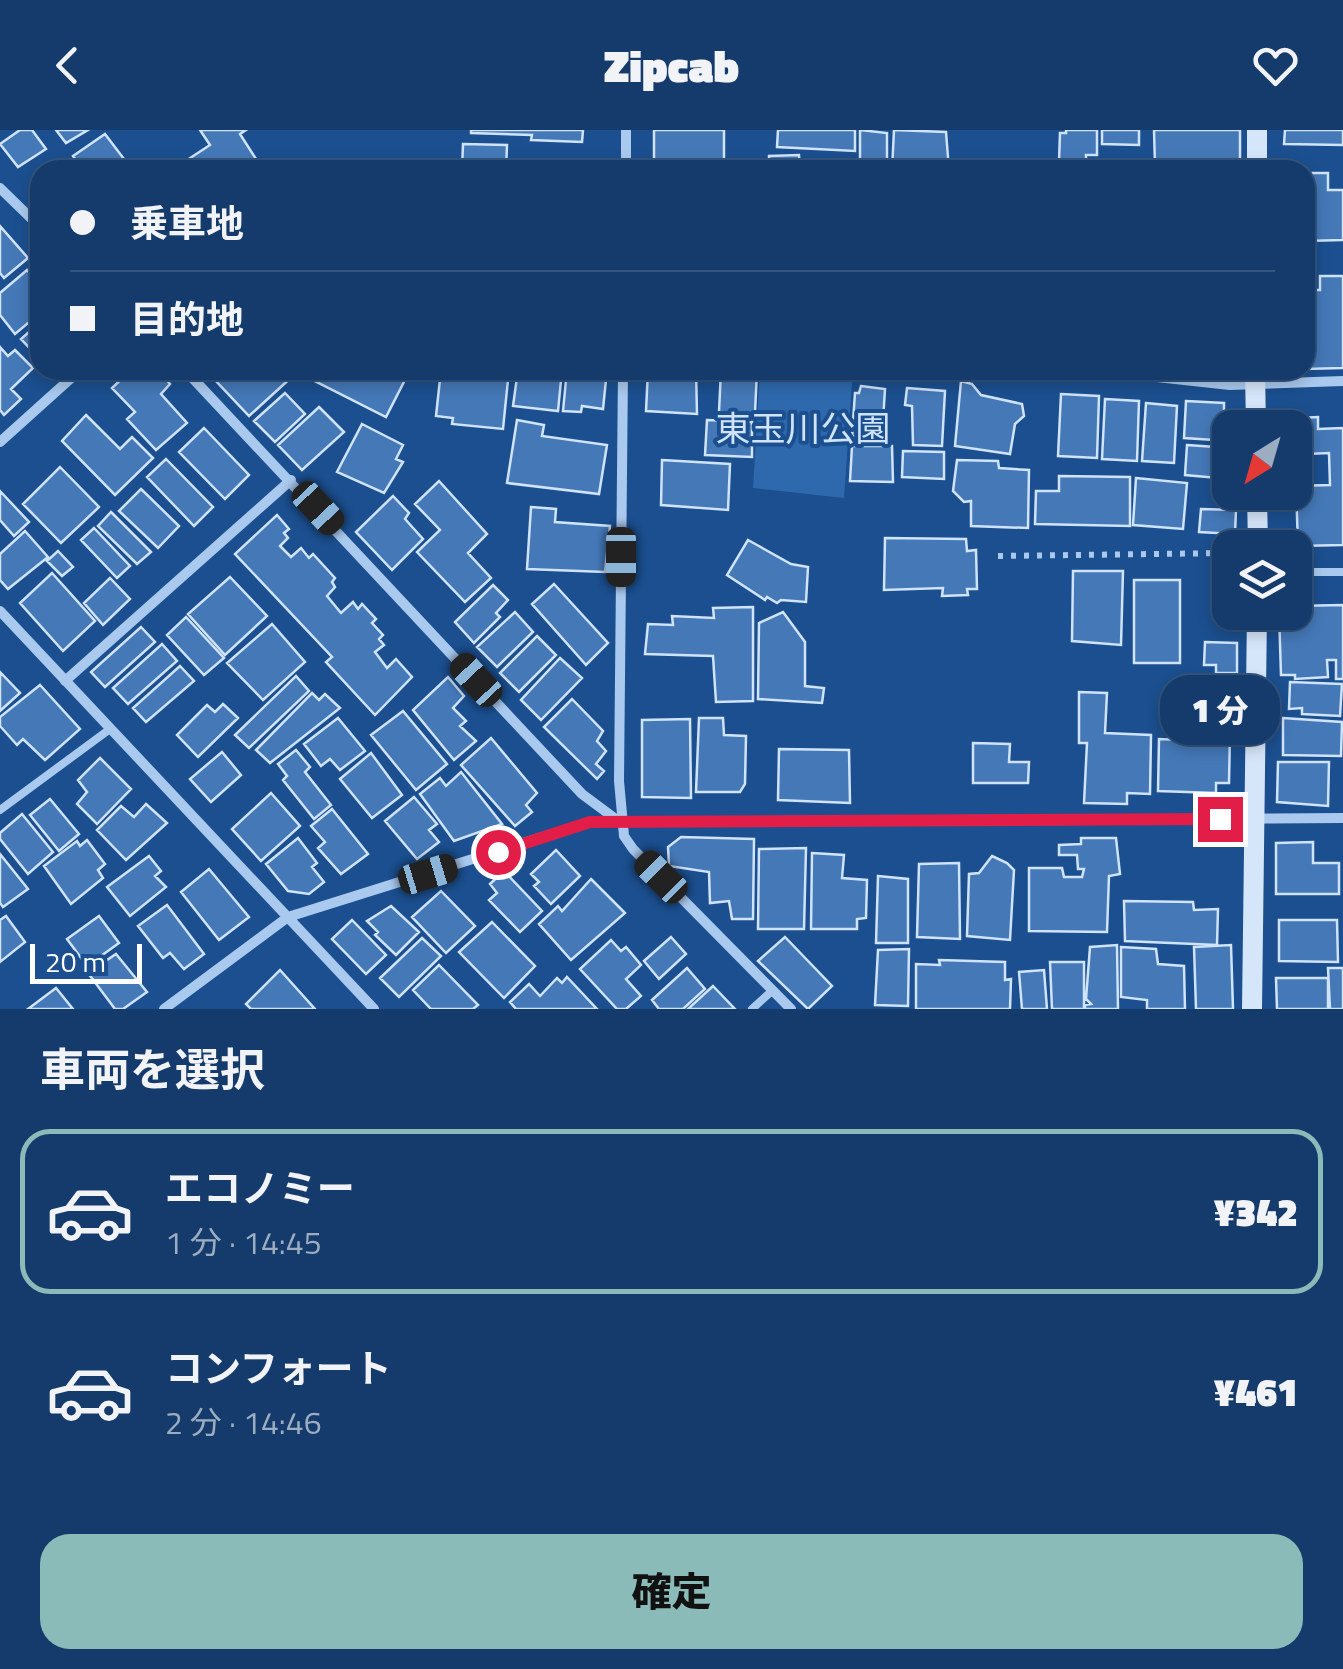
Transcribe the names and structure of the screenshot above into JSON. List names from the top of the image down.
{
  "parks": ["東玉川公園"],
  "scale_bar": "20 m",
  "north": "bottom left",
  "page": {
    "header": "Zipcab",
    "banner": ["乗車地", "目的地"],
    "bubble": "1 分",
    "scale": "20 m",
    "heading": "車両を選択",
    "list": [
      {
        "name": "エコノミー",
        "note": "1 分 · 14:45",
        "value": "¥342"
      },
      {
        "name": "コンフォート",
        "note": "2 分 · 14:46",
        "value": "¥461"
      }
    ],
    "buttons": "確定"
  }
}
